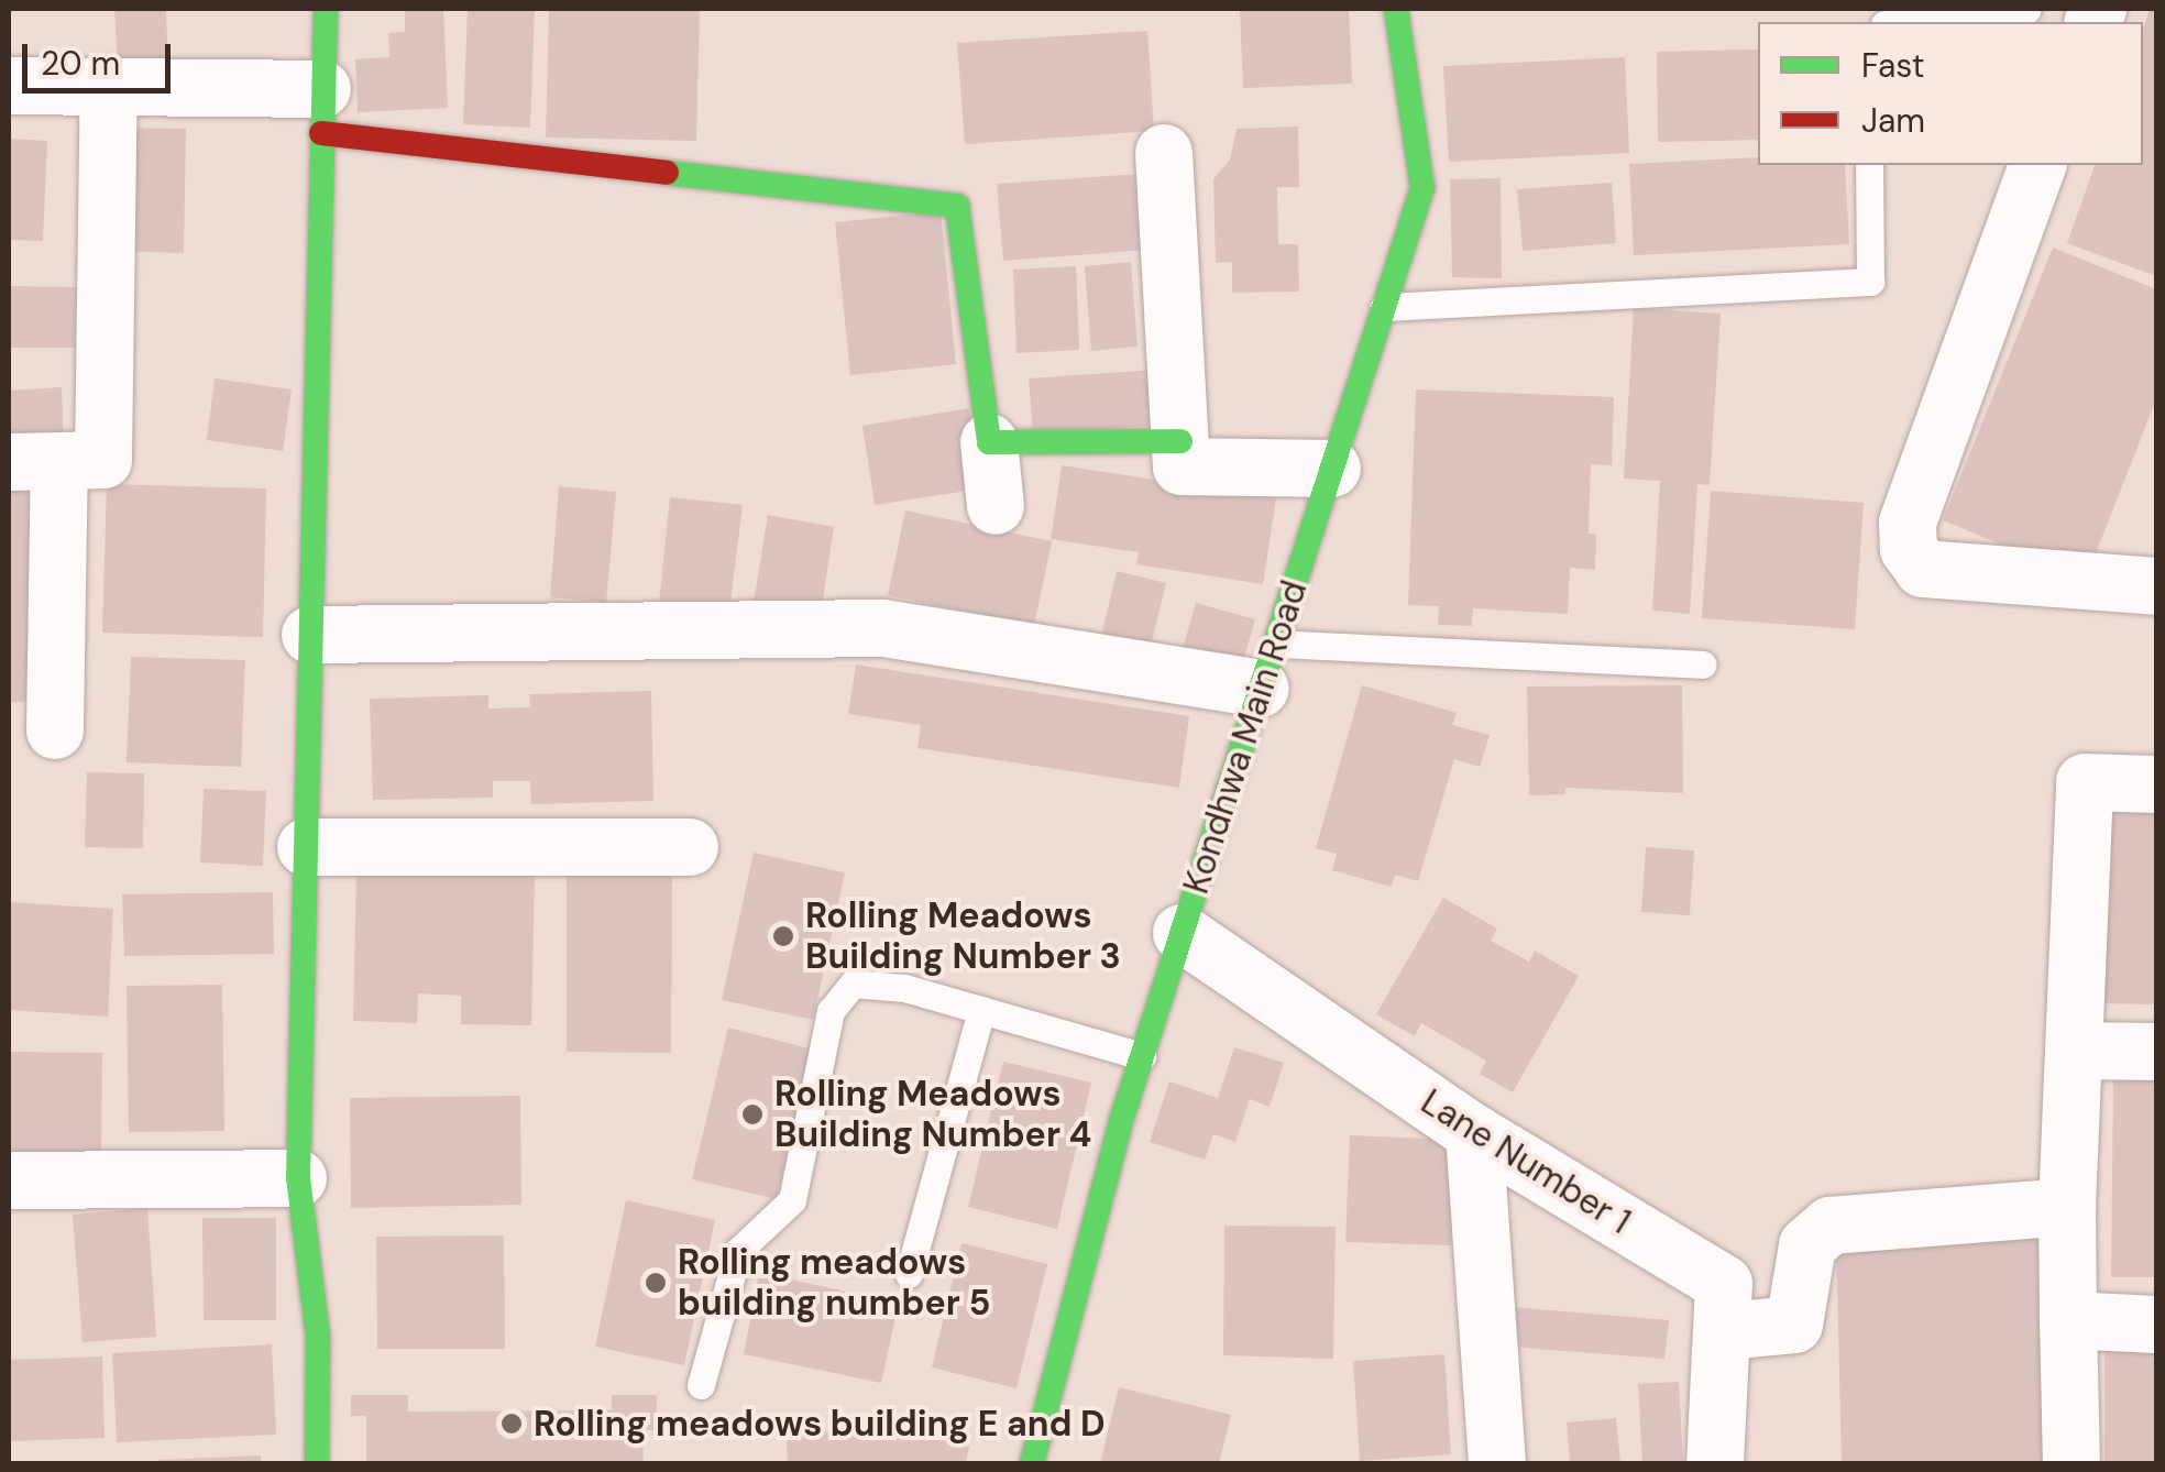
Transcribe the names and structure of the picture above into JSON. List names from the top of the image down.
{
  "streets": {
    "street": ["Kondhwa Main Road", "Lane Number 1"]
  },
  "crossings": [
    ["Kondhwa Main Road", "Lane Number 1"]
  ],
  "places": [
    "Rolling Meadows Building Number 3",
    "Rolling Meadows Building Number 4",
    "Rolling meadows building number 5",
    "Rolling meadows building E and D"
  ],
  "legend": ["Fast", "Jam"],
  "scale_bar": "20 m"
}
